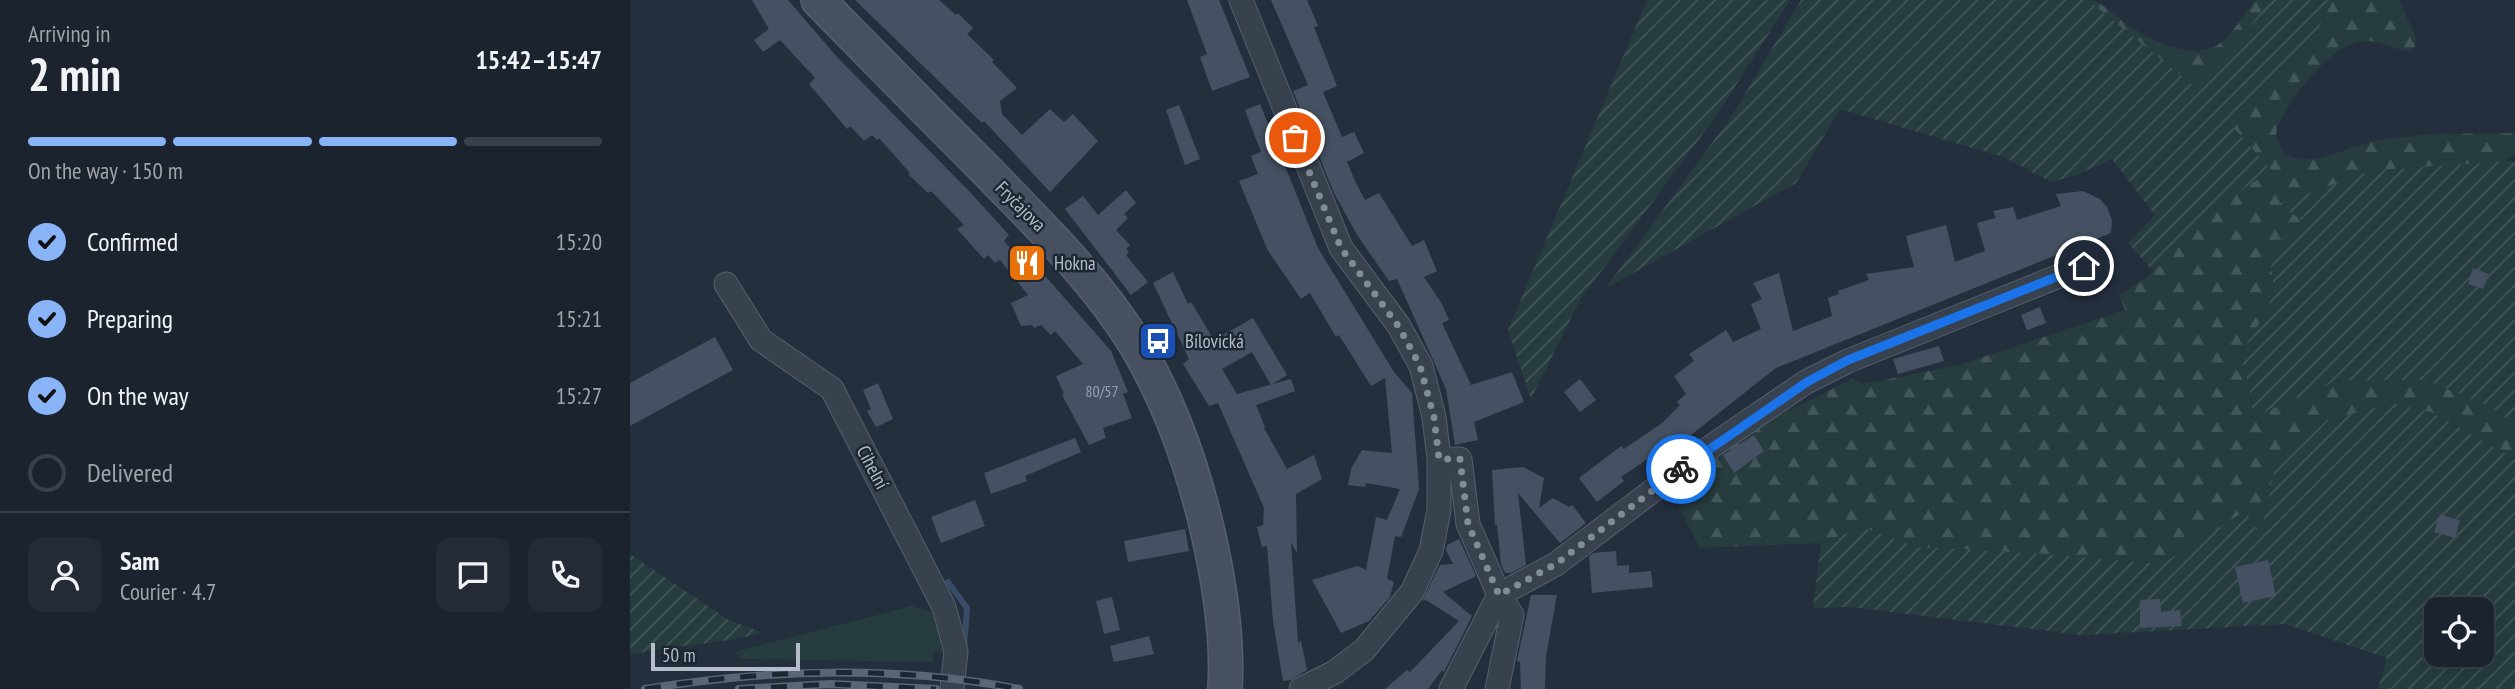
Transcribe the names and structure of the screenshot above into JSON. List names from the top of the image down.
{
  "streets": {
    "main road": ["Fryčajova"],
    "street": ["Cihelní"]
  },
  "places": {
    "restaurant": ["Hokna"],
    "bus stop": ["Bílovická"]
  },
  "house_numbers": ["80/57"],
  "scale_bar": "50 m",
  "page": {
    "heading": ["2 min", "Arriving in", "15:42–15:47"],
    "panel": ["Sam", "Courier · 4.7"],
    "bar": "On the way · 150 m",
    "list": [
      ["Confirmed", "15:20"],
      ["Preparing", "15:21"],
      ["On the way", "15:27"],
      "Delivered"
    ],
    "scale": "50 m"
  }
}
